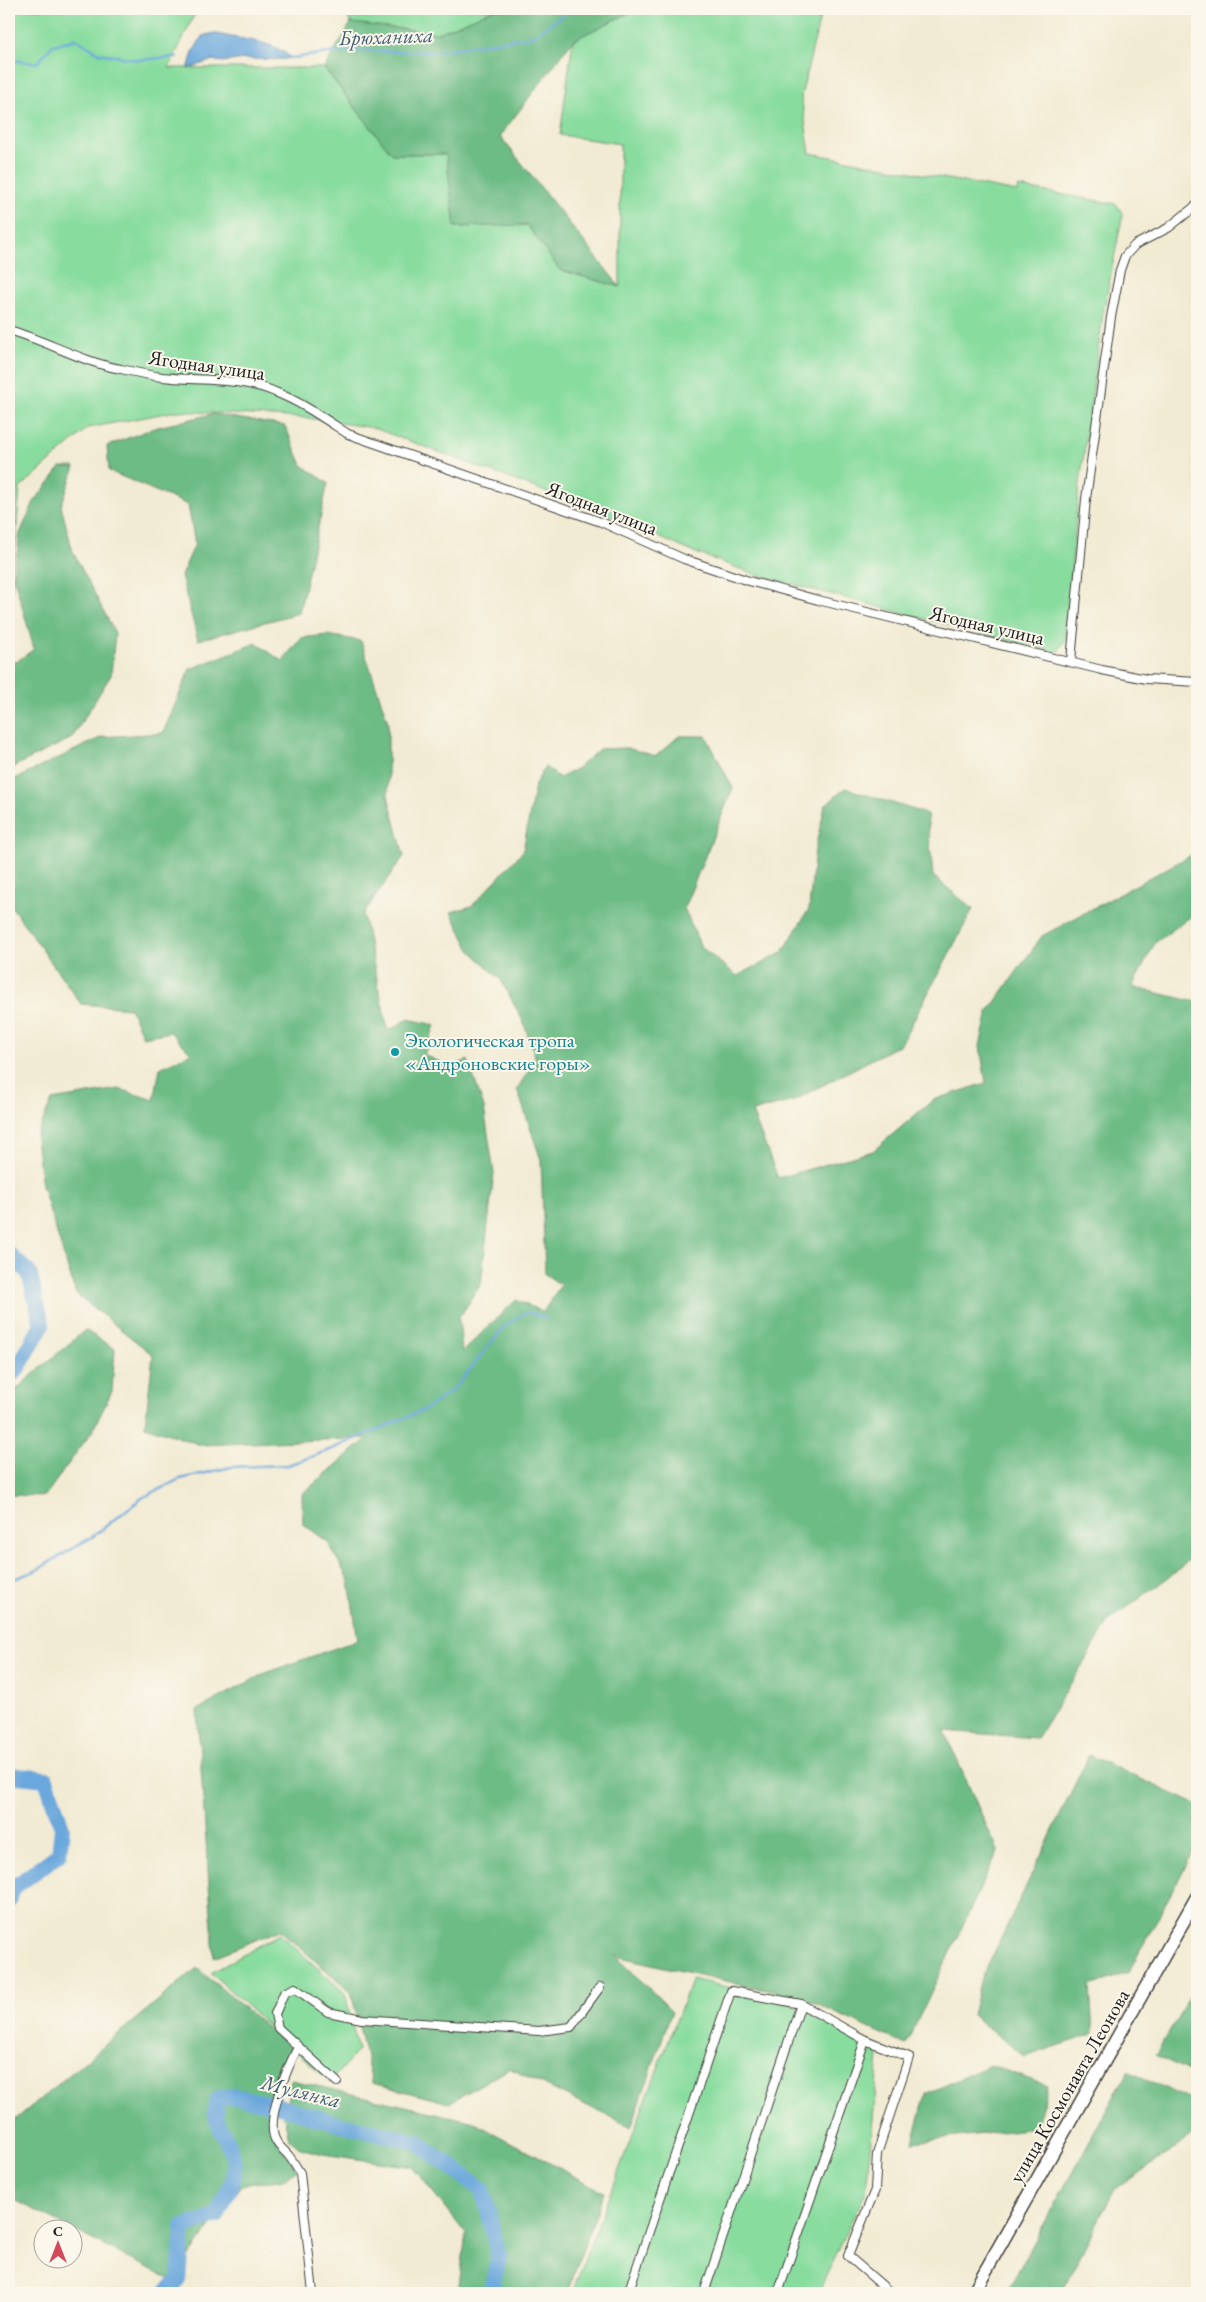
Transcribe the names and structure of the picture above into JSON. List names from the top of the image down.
{
  "streets": {
    "main road": ["улица Космонавта Леонова"],
    "street": ["Ягодная улица"]
  },
  "water": ["Брюханиха", "Мулянка"],
  "places": ["Экологическая тропа «Андроновские горы»"],
  "north": "top"
}
